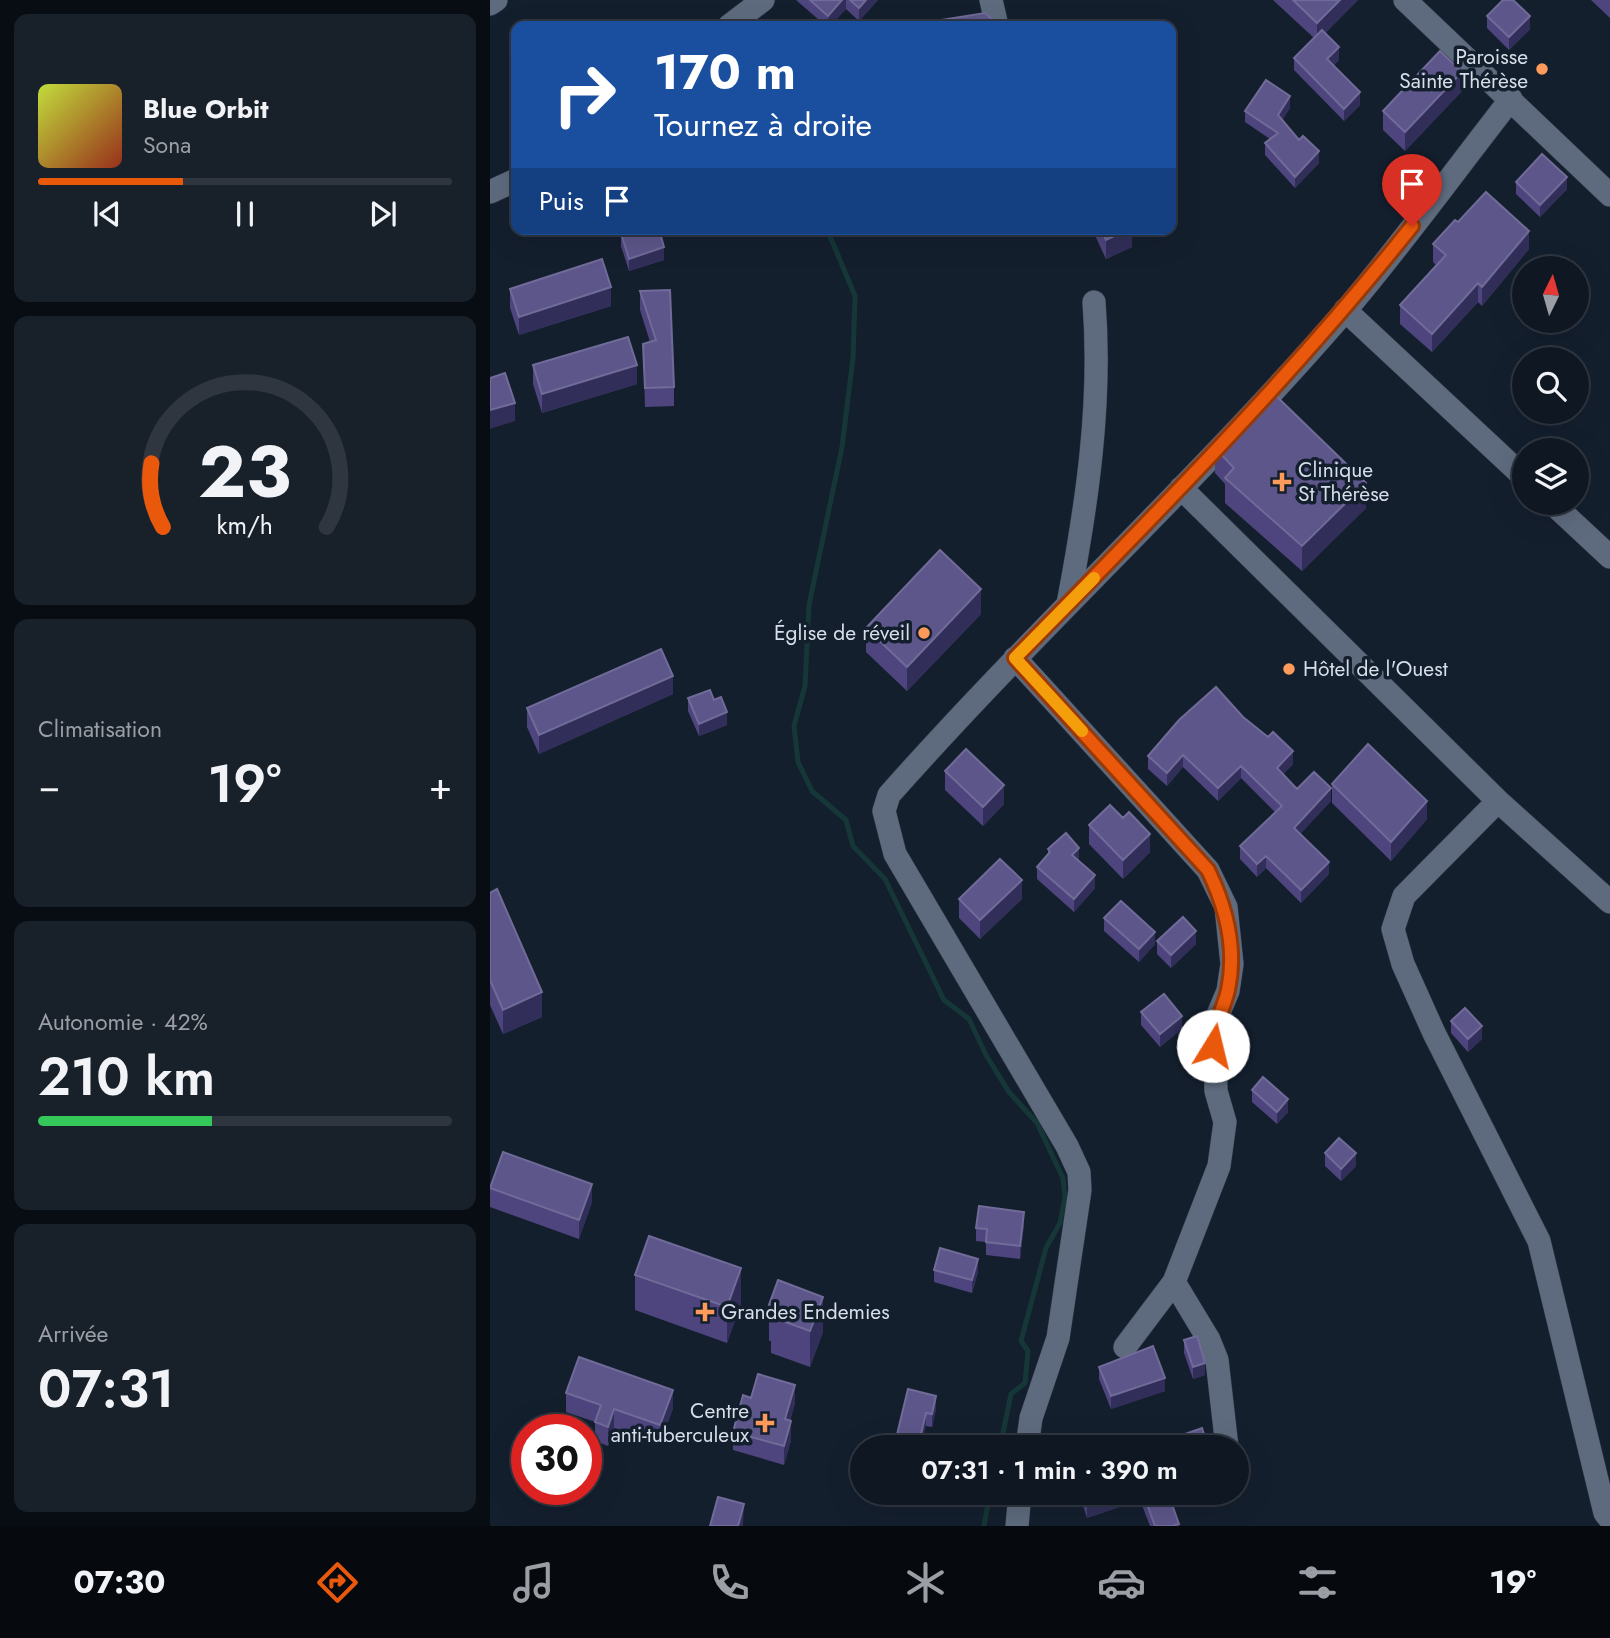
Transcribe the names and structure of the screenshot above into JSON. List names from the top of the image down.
{
  "places": {
    "other": ["Paroisse Sainte Thérèse", "Église de réveil", "Hôtel de l'Ouest"],
    "health": ["Clinique St Thérèse", "Grandes Endemies", "Centre anti-tuberculeux"]
  },
  "north": "top",
  "page": {
    "turn": ["170 m", "Tournez à droite"],
    "song": ["Blue Orbit", "Sona"],
    "then": "Puis",
    "tile": [
      "Climatisation",
      ["Autonomie · 42%", "210 km"],
      ["Arrivée", "07:31"]
    ],
    "heat": ["−", "19°", "+"],
    "limit": "30",
    "trip": "07:31 · 1 min · 390 m",
    "tabs": ["07:30", "19°"],
    "gauge": ["23", "km/h"]
  }
}
